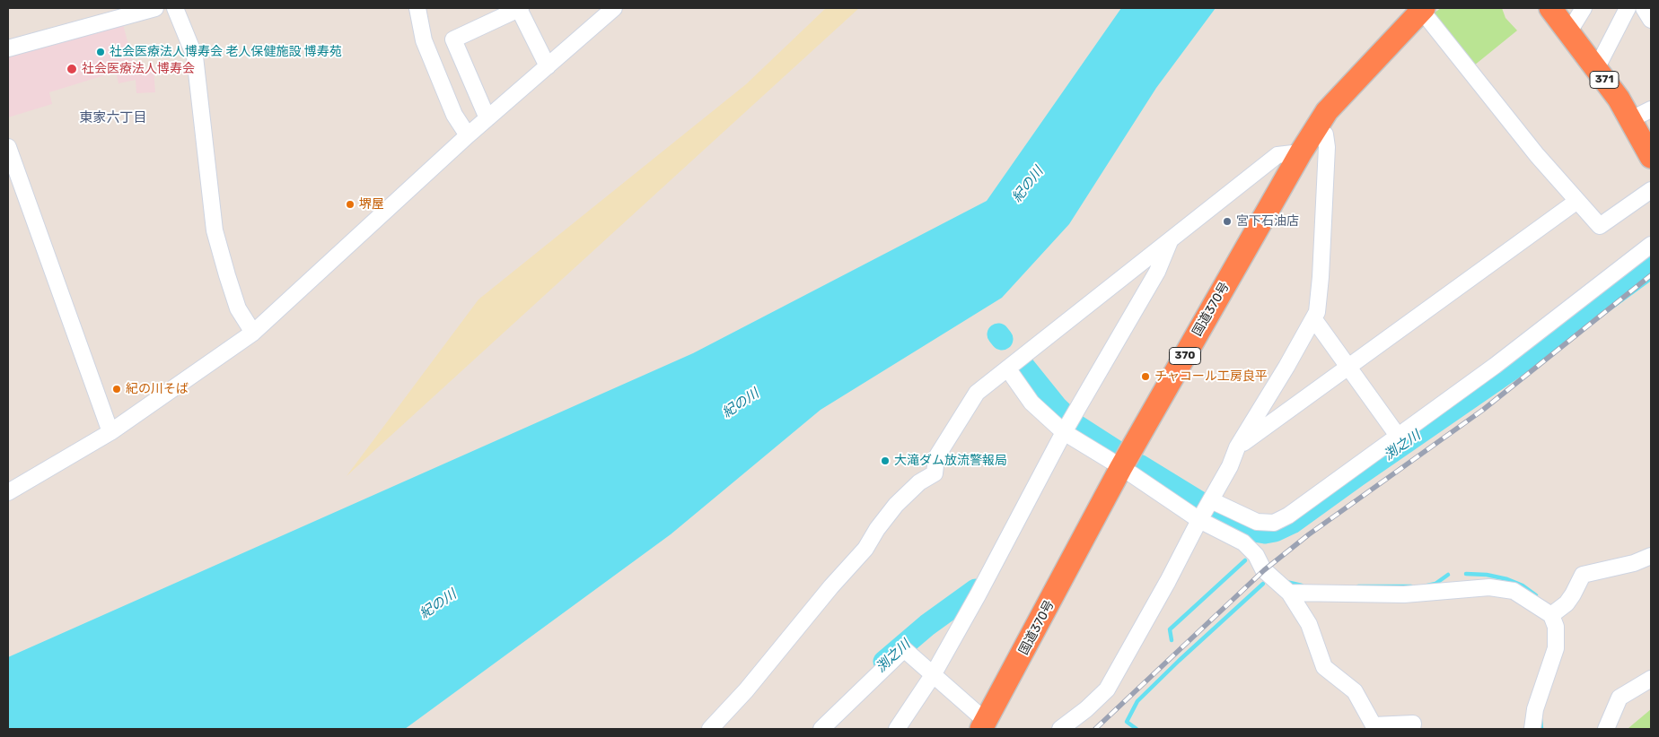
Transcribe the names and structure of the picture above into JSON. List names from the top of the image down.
{
  "streets": {
    "highway": ["371", "国道370号", "370"]
  },
  "districts": ["東家六丁目"],
  "water": ["紀の川", "渕之川"],
  "places": [
    "社会医療法人博寿会 老人保健施設 博寿苑",
    "社会医療法人博寿会",
    "堺屋",
    "宮下石油店",
    "チャコール工房良平",
    "紀の川そば",
    "大滝ダム放流警報局"
  ]
}
